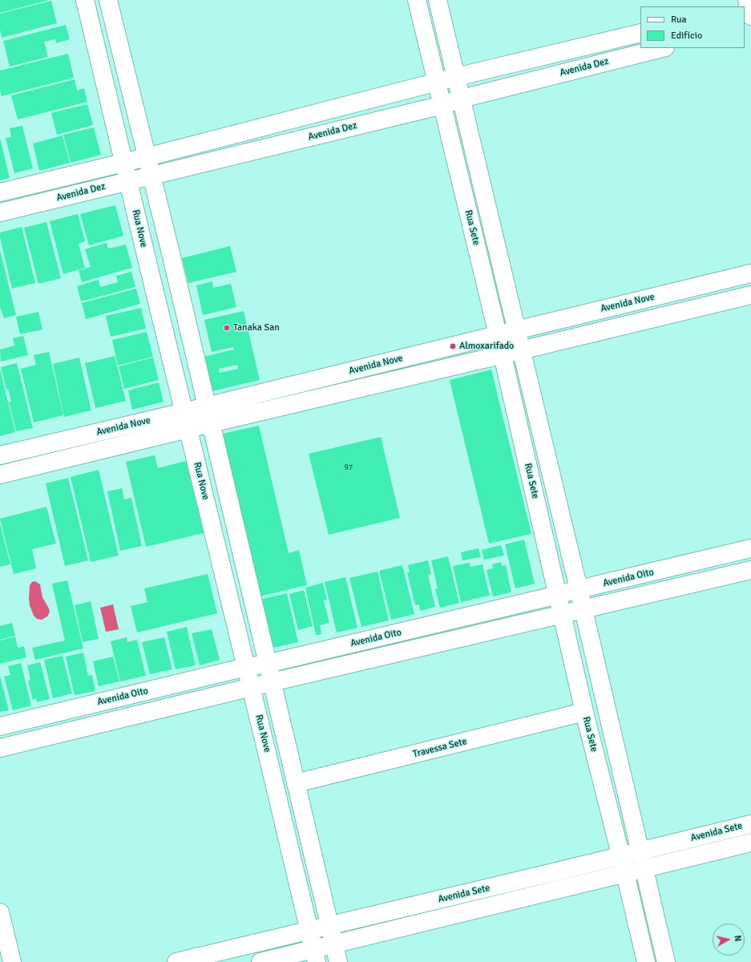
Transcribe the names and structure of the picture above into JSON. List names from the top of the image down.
{
  "streets": {
    "street": [
      "Avenida Dez",
      "Rua Sete",
      "Rua Nove",
      "Avenida Nove",
      "Avenida Oito",
      "Travessa Sete",
      "Avenida Sete"
    ]
  },
  "crossings": [
    ["Avenida Dez", "Rua Sete"],
    ["Avenida Dez", "Rua Nove"],
    ["Rua Sete", "Avenida Nove"],
    ["Rua Sete", "Avenida Oito"],
    ["Rua Sete", "Travessa Sete"],
    ["Rua Sete", "Avenida Sete"],
    ["Rua Nove", "Avenida Nove"],
    ["Rua Nove", "Avenida Oito"],
    ["Rua Nove", "Travessa Sete"],
    ["Rua Nove", "Avenida Sete"]
  ],
  "places": ["Tanaka San", "Almoxarifado"],
  "house_numbers": ["97"],
  "legend": ["Rua", "Edifício"],
  "north": "right"
}
